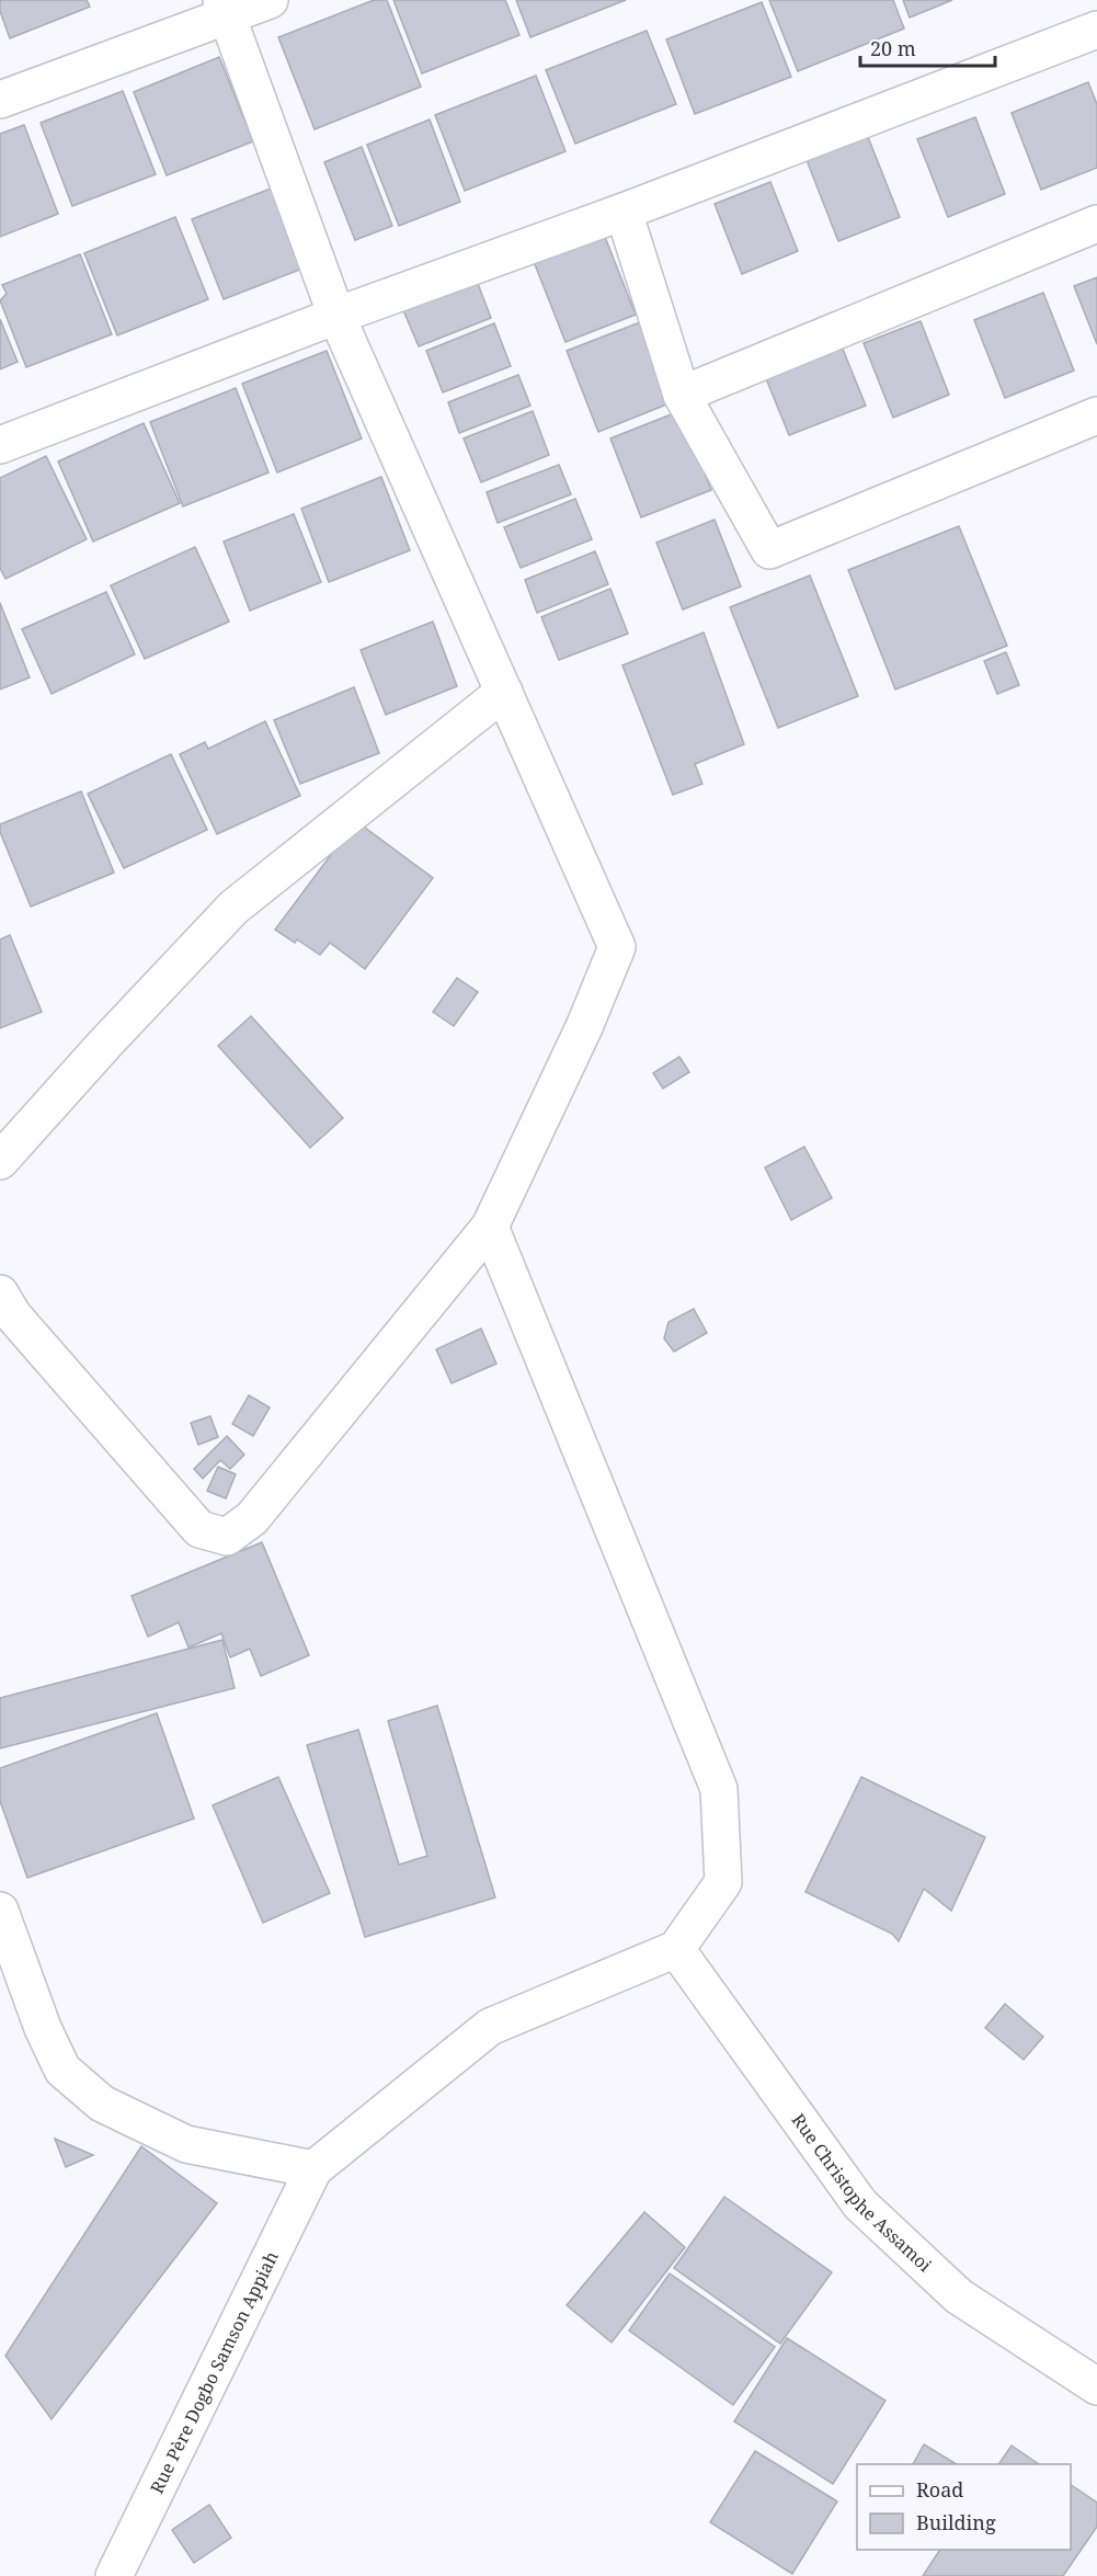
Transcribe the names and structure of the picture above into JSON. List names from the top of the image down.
{
  "streets": {
    "street": ["Rue Christophe Assamoi", "Rue Père Dogbo Samson Appiah"]
  },
  "legend": ["Road", "Building"],
  "scale_bar": "20 m"
}
